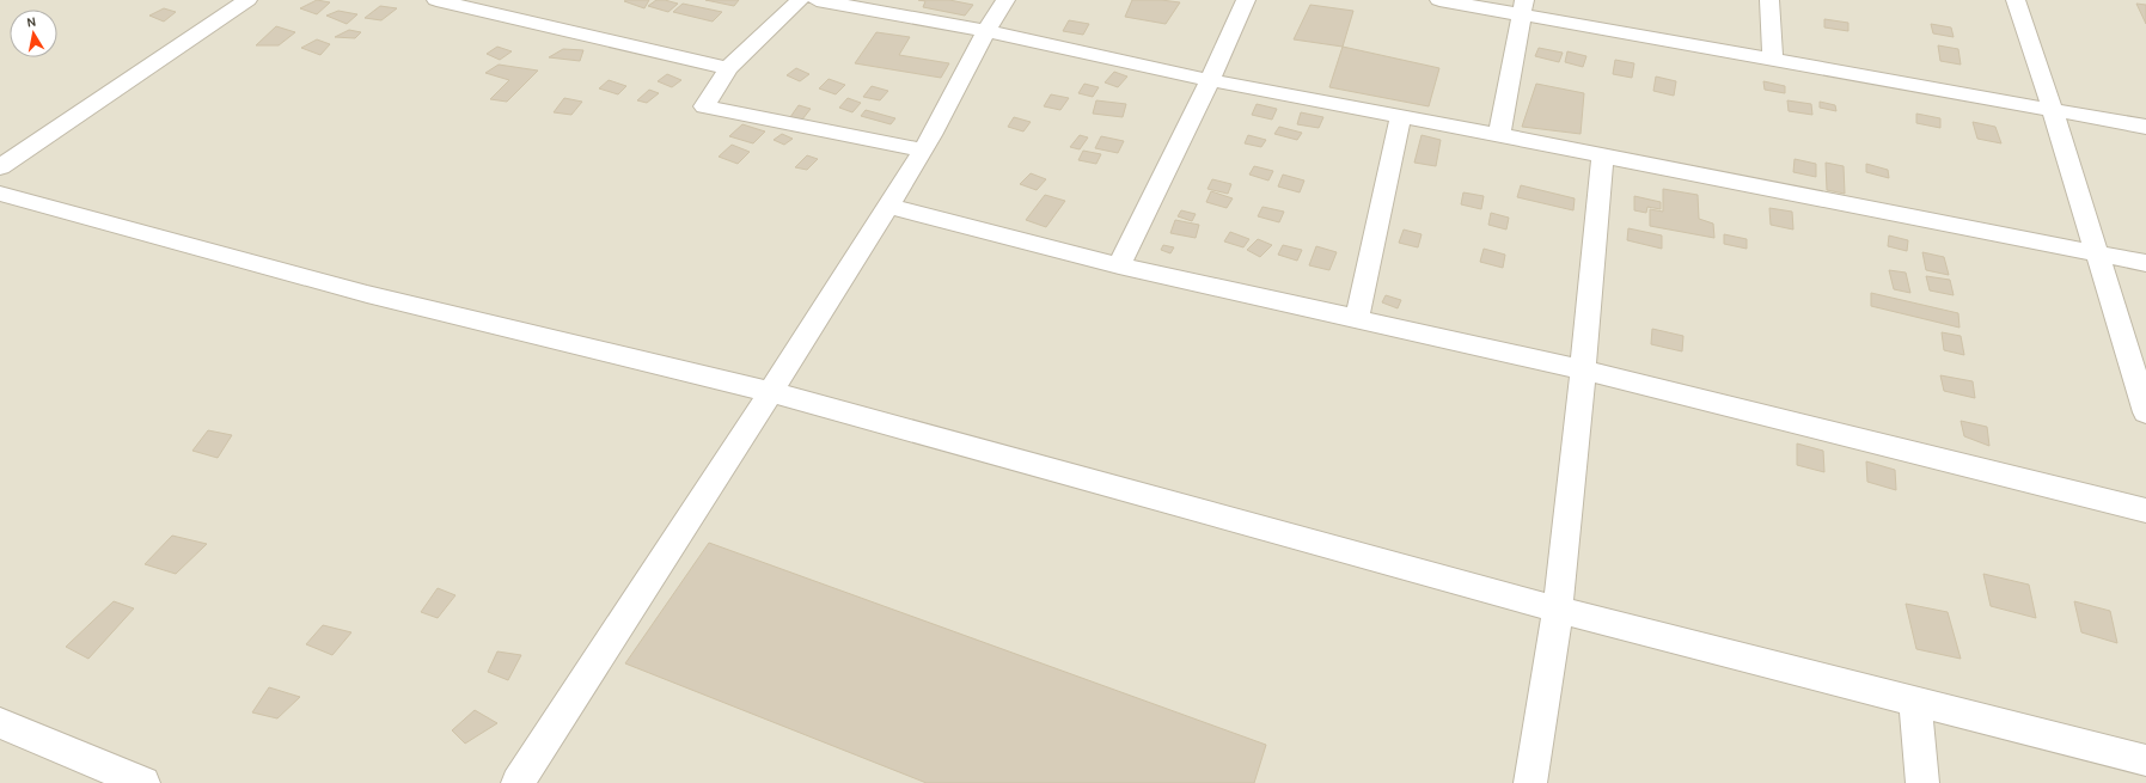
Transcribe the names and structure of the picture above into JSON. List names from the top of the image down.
{
  "north": "top"
}
